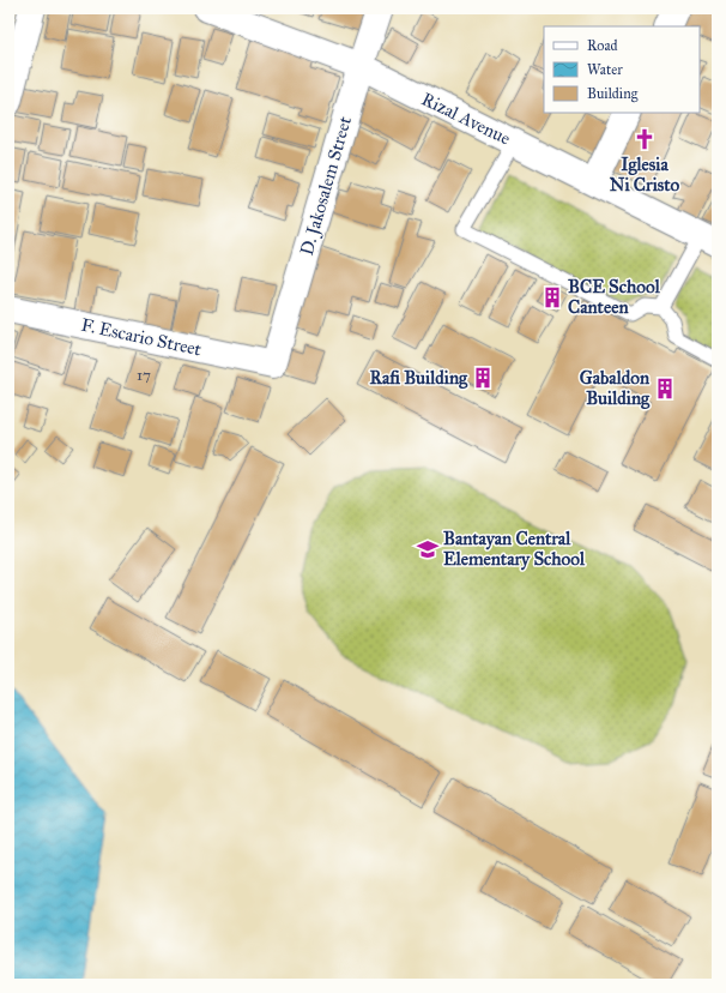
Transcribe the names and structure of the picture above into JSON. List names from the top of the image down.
{
  "streets": {
    "street": ["Rizal Avenue", "D. Jakosalem Street", "F. Escario Street"]
  },
  "crossings": [
    ["Rizal Avenue", "D. Jakosalem Street"],
    ["D. Jakosalem Street", "F. Escario Street"]
  ],
  "places": {
    "church": ["Iglesia Ni Cristo"],
    "building": ["BCE School Canteen", "Rafi Building", "Gabaldon Building"],
    "school or university": ["Bantayan Central Elementary School"]
  },
  "house_numbers": ["17"],
  "legend": ["Road", "Water", "Building"]
}
